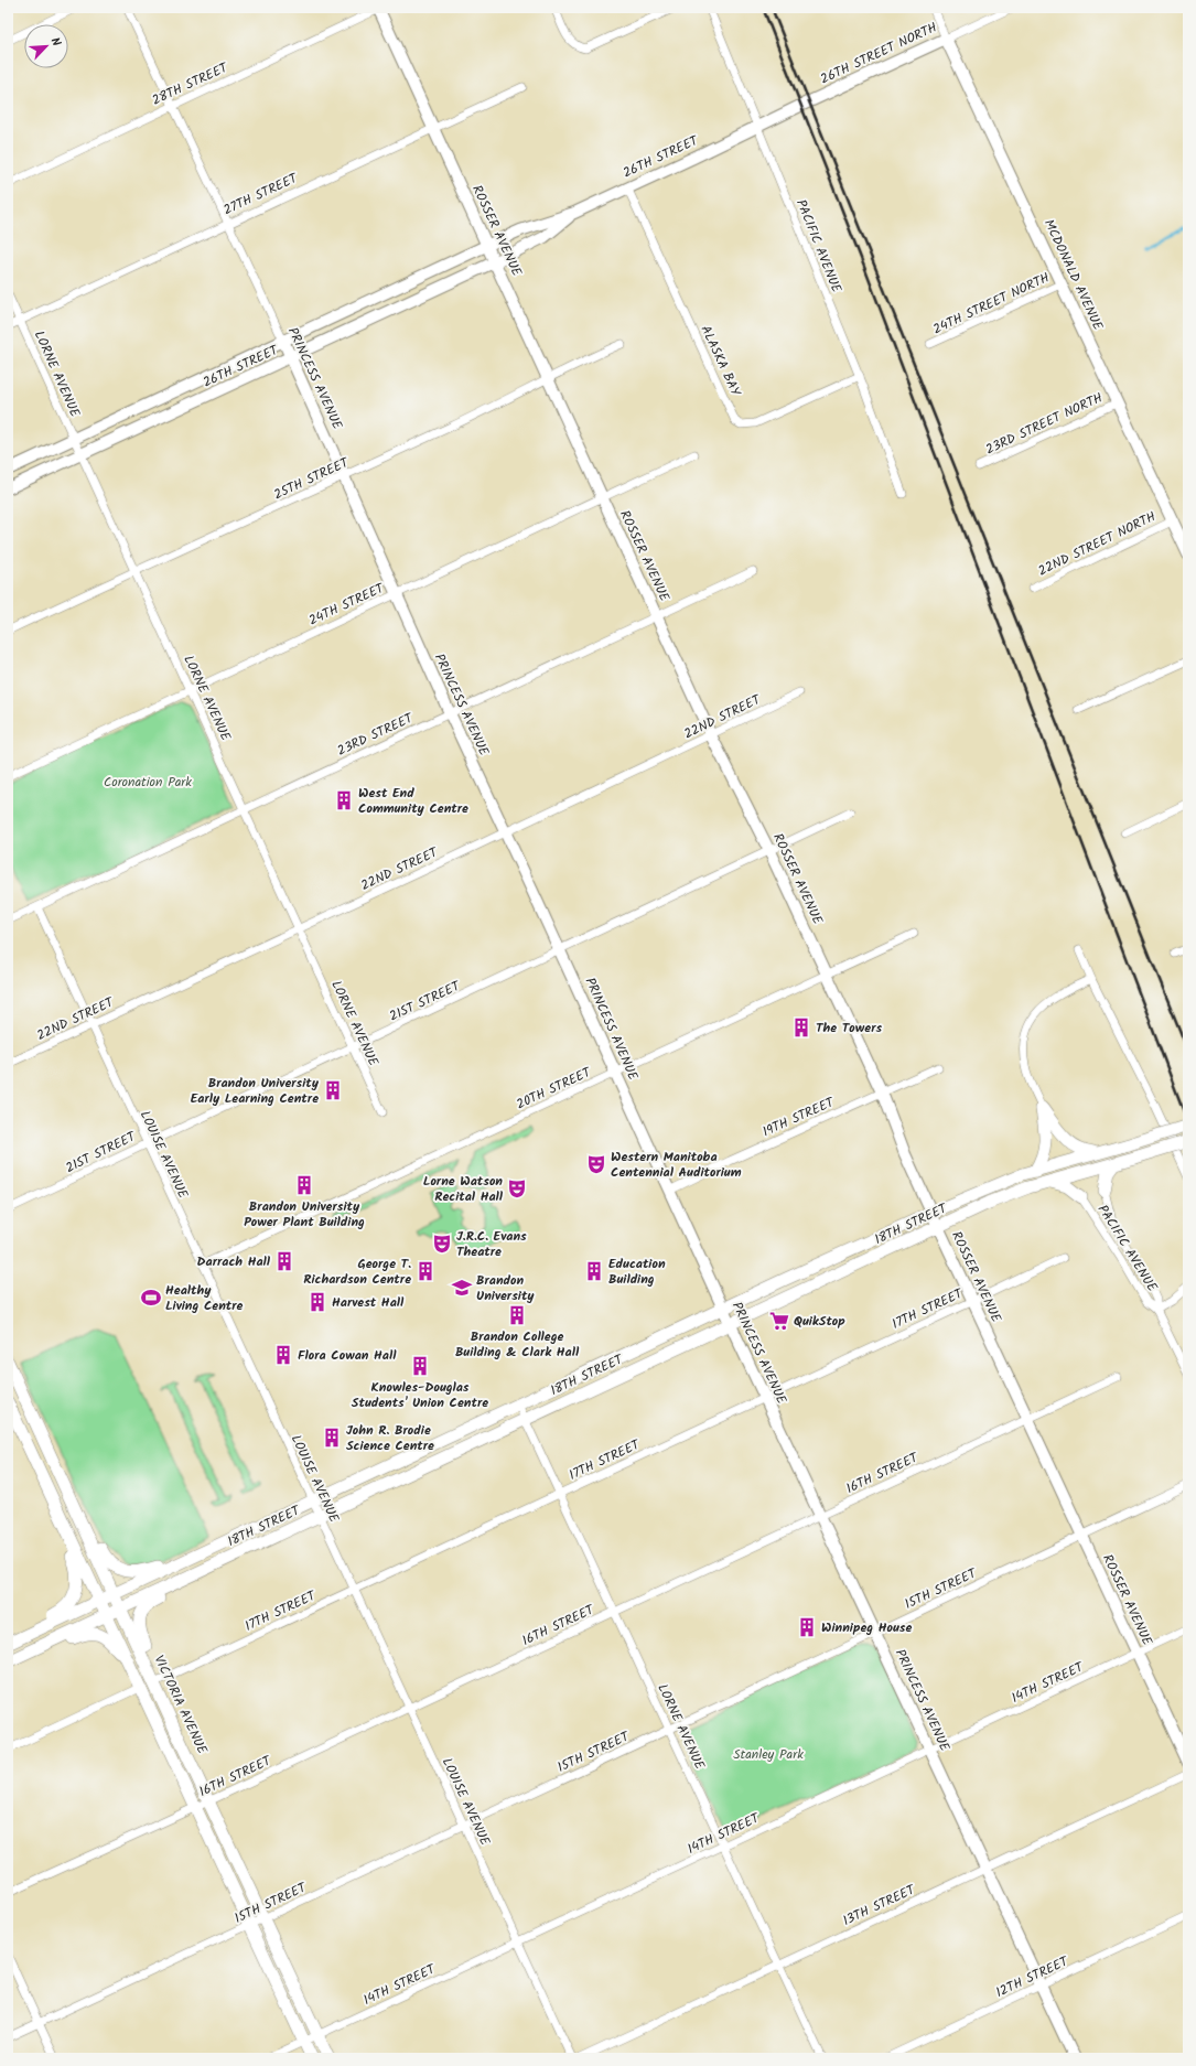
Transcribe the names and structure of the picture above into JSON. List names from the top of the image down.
{
  "streets": {
    "main road": ["18TH STREET", "VICTORIA AVENUE"],
    "street": [
      "26TH STREET NORTH",
      "28TH STREET",
      "26TH STREET",
      "27TH STREET",
      "ROSSER AVENUE",
      "PACIFIC AVENUE",
      "MCDONALD AVENUE",
      "24TH STREET NORTH",
      "ALASKA BAY",
      "LORNE AVENUE",
      "PRINCESS AVENUE",
      "23RD STREET NORTH",
      "25TH STREET",
      "22ND STREET NORTH",
      "24TH STREET",
      "22ND STREET",
      "23RD STREET",
      "21ST STREET",
      "20TH STREET",
      "19TH STREET",
      "LOUISE AVENUE",
      "17TH STREET",
      "16TH STREET",
      "15TH STREET",
      "14TH STREET",
      "13TH STREET",
      "12TH STREET"
    ]
  },
  "crossings": [
    ["26TH STREET NORTH", "26TH STREET"],
    ["26TH STREET NORTH", "PACIFIC AVENUE"],
    ["26TH STREET NORTH", "MCDONALD AVENUE"],
    ["28TH STREET", "ROSSER AVENUE"],
    ["28TH STREET", "PRINCESS AVENUE"],
    ["26TH STREET", "ROSSER AVENUE"],
    ["26TH STREET", "PACIFIC AVENUE"],
    ["26TH STREET", "ALASKA BAY"],
    ["26TH STREET", "LORNE AVENUE"],
    ["26TH STREET", "PRINCESS AVENUE"],
    ["27TH STREET", "ROSSER AVENUE"],
    ["27TH STREET", "LORNE AVENUE"],
    ["27TH STREET", "PRINCESS AVENUE"],
    ["ROSSER AVENUE", "25TH STREET"],
    ["ROSSER AVENUE", "24TH STREET"],
    ["ROSSER AVENUE", "22ND STREET"],
    ["ROSSER AVENUE", "23RD STREET"],
    ["ROSSER AVENUE", "21ST STREET"],
    ["ROSSER AVENUE", "20TH STREET"],
    ["ROSSER AVENUE", "19TH STREET"],
    ["ROSSER AVENUE", "18TH STREET"],
    ["ROSSER AVENUE", "17TH STREET"],
    ["ROSSER AVENUE", "16TH STREET"],
    ["ROSSER AVENUE", "15TH STREET"],
    ["ROSSER AVENUE", "14TH STREET"],
    ["PACIFIC AVENUE", "ALASKA BAY"],
    ["MCDONALD AVENUE", "24TH STREET NORTH"],
    ["MCDONALD AVENUE", "23RD STREET NORTH"],
    ["MCDONALD AVENUE", "22ND STREET NORTH"],
    ["LORNE AVENUE", "25TH STREET"],
    ["LORNE AVENUE", "24TH STREET"],
    ["LORNE AVENUE", "22ND STREET"],
    ["LORNE AVENUE", "23RD STREET"],
    ["LORNE AVENUE", "21ST STREET"],
    ["LORNE AVENUE", "18TH STREET"],
    ["LORNE AVENUE", "17TH STREET"],
    ["LORNE AVENUE", "16TH STREET"],
    ["LORNE AVENUE", "15TH STREET"],
    ["LORNE AVENUE", "14TH STREET"],
    ["LORNE AVENUE", "13TH STREET"],
    ["PRINCESS AVENUE", "25TH STREET"],
    ["PRINCESS AVENUE", "24TH STREET"],
    ["PRINCESS AVENUE", "22ND STREET"],
    ["PRINCESS AVENUE", "23RD STREET"],
    ["PRINCESS AVENUE", "21ST STREET"],
    ["PRINCESS AVENUE", "20TH STREET"],
    ["PRINCESS AVENUE", "19TH STREET"],
    ["PRINCESS AVENUE", "18TH STREET"],
    ["PRINCESS AVENUE", "17TH STREET"],
    ["PRINCESS AVENUE", "16TH STREET"],
    ["PRINCESS AVENUE", "15TH STREET"],
    ["PRINCESS AVENUE", "14TH STREET"],
    ["PRINCESS AVENUE", "13TH STREET"],
    ["PRINCESS AVENUE", "12TH STREET"],
    ["22ND STREET", "LOUISE AVENUE"],
    ["23RD STREET", "LOUISE AVENUE"],
    ["21ST STREET", "LOUISE AVENUE"],
    ["20TH STREET", "LOUISE AVENUE"],
    ["LOUISE AVENUE", "18TH STREET"],
    ["LOUISE AVENUE", "17TH STREET"],
    ["LOUISE AVENUE", "16TH STREET"],
    ["LOUISE AVENUE", "15TH STREET"],
    ["LOUISE AVENUE", "14TH STREET"],
    ["18TH STREET", "VICTORIA AVENUE"],
    ["17TH STREET", "VICTORIA AVENUE"],
    ["16TH STREET", "VICTORIA AVENUE"],
    ["15TH STREET", "VICTORIA AVENUE"],
    ["14TH STREET", "VICTORIA AVENUE"]
  ],
  "parks": ["Coronation Park", "Stanley Park"],
  "places": {
    "building": [
      "West End Community Centre",
      "The Towers",
      "Brandon University Early Learning Centre",
      "Brandon University Power Plant Building",
      "Darrach Hall",
      "George T. Richardson Centre",
      "Education Building",
      "Harvest Hall",
      "Brandon College Building & Clark Hall",
      "Flora Cowan Hall",
      "Knowles-Douglas Students' Union Centre",
      "John R. Brodie Science Centre",
      "Winnipeg House"
    ],
    "theatre": ["Western Manitoba Centennial Auditorium", "Lorne Watson Recital Hall", "J.R.C. Evans Theatre"],
    "school or university": ["Brandon University"],
    "sports": ["Healthy Living Centre"],
    "supermarket": ["QuikStop"]
  },
  "north": "top right"
}
